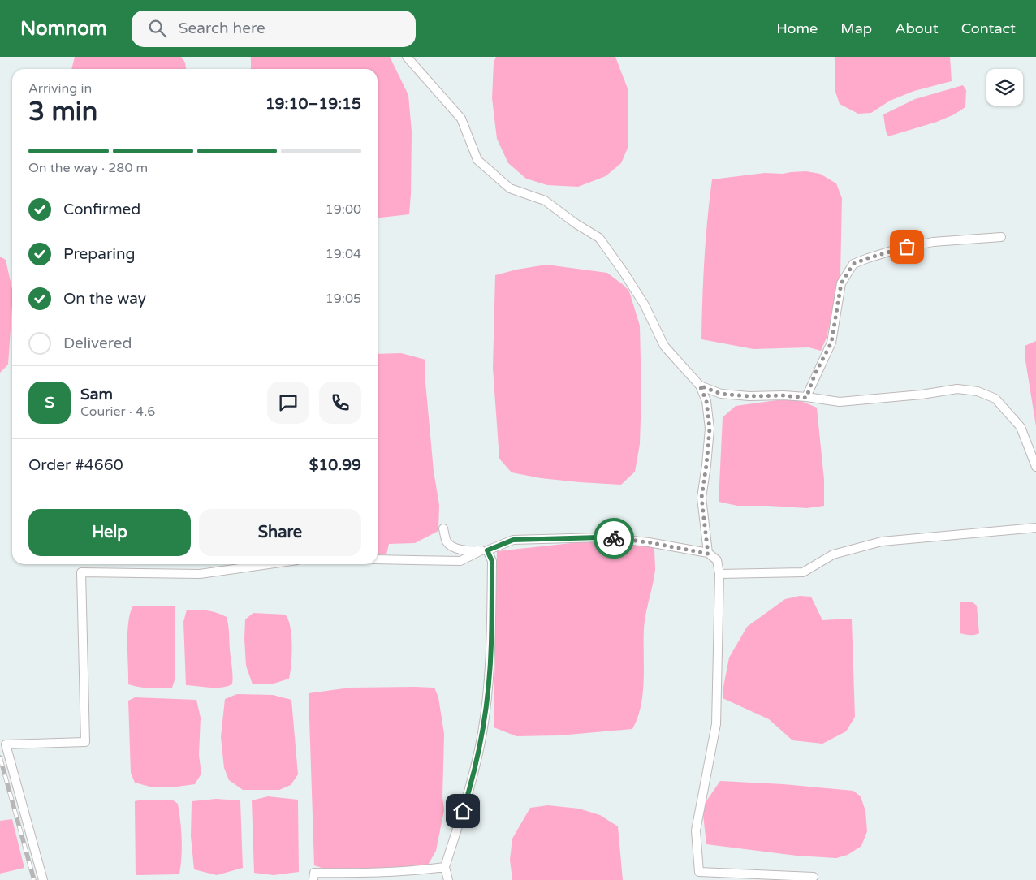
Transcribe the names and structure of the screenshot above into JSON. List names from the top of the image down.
{
  "page": {
    "header": "Nomnom",
    "search": "Search here",
    "nav": [
      "Home",
      "Map",
      "About",
      "Contact"
    ],
    "heading": ["3 min", "Arriving in", "19:10–19:15"],
    "panel": [
      "Sam",
      "Courier · 4.6",
      "Order #4660",
      "$10.99"
    ],
    "bar": "On the way · 280 m",
    "list": [
      ["Confirmed", "19:00"],
      ["Preparing", "19:04"],
      ["On the way", "19:05"],
      "Delivered"
    ],
    "round": "S",
    "buttons": ["Help", "Share"]
  }
}
